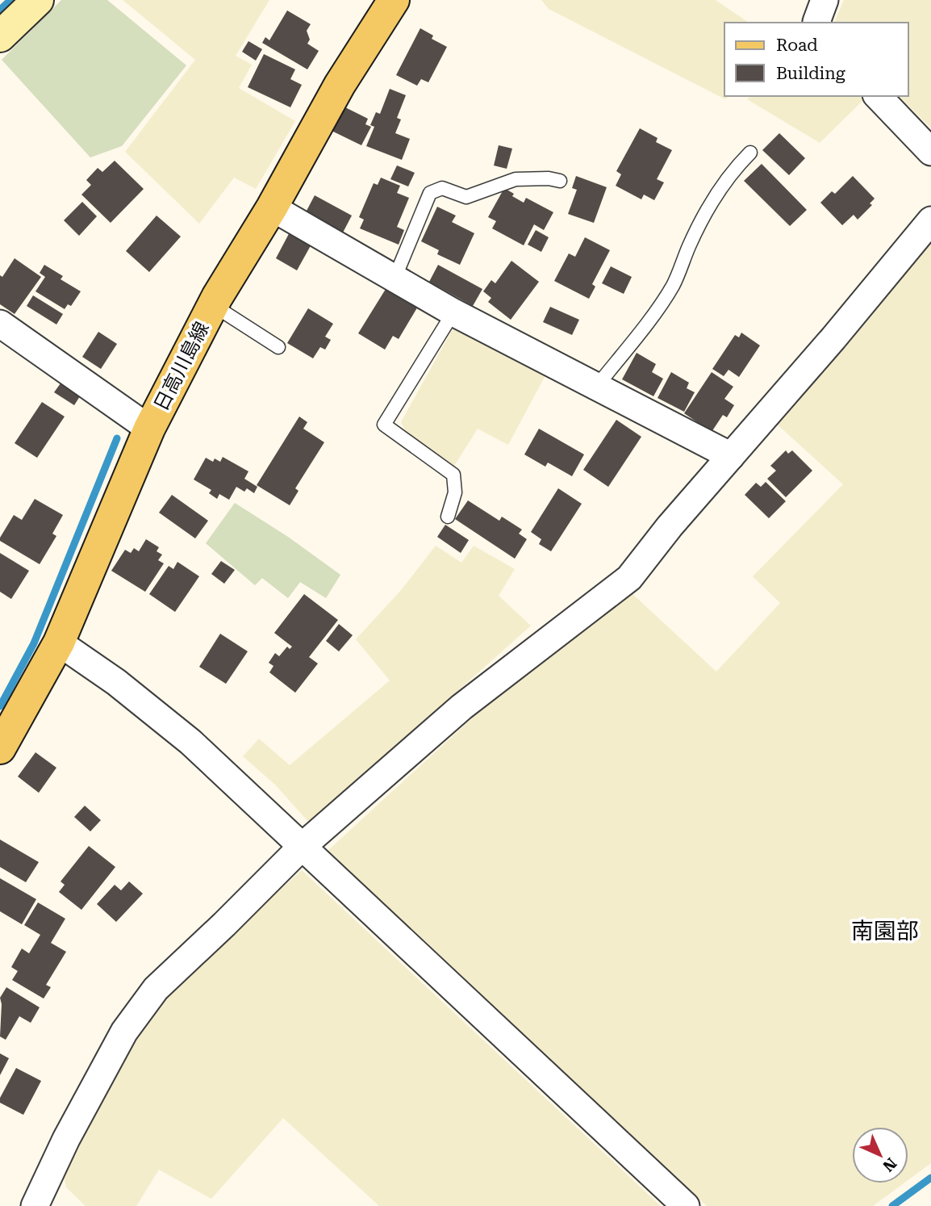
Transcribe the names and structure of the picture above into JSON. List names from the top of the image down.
{
  "streets": {
    "main road": ["日高川島線"]
  },
  "districts": ["南園部"],
  "legend": ["Road", "Building"],
  "north": "bottom right"
}
